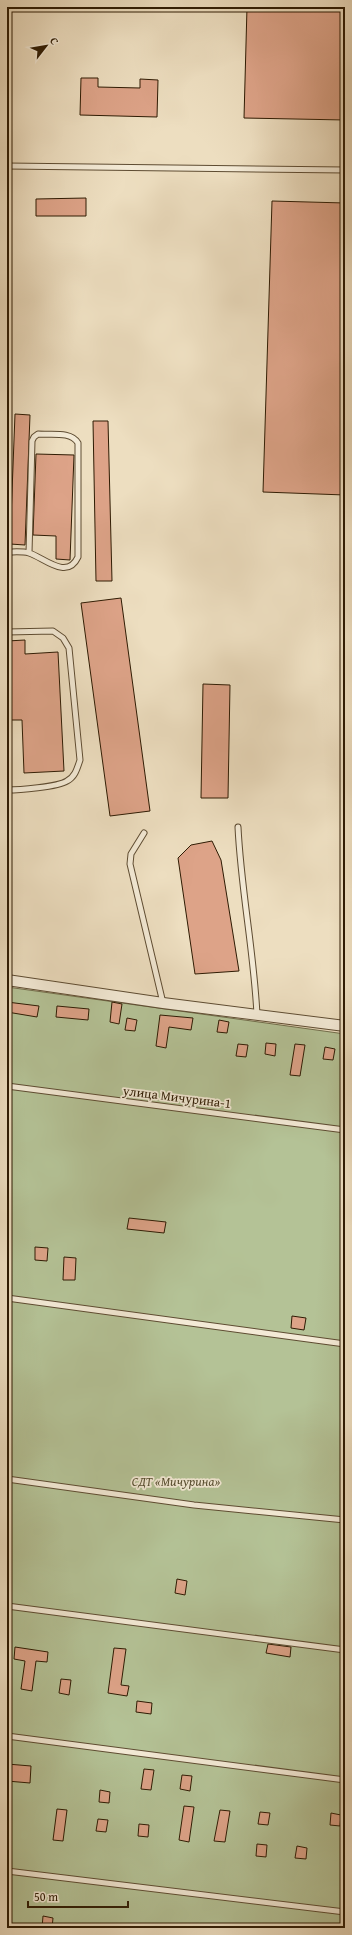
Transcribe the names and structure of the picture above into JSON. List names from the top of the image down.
{
  "streets": {
    "lane": ["улица Мичурина-1"]
  },
  "parks": ["СДТ «Мичурина»"],
  "scale_bar": "50 m",
  "north": "top right"
}
